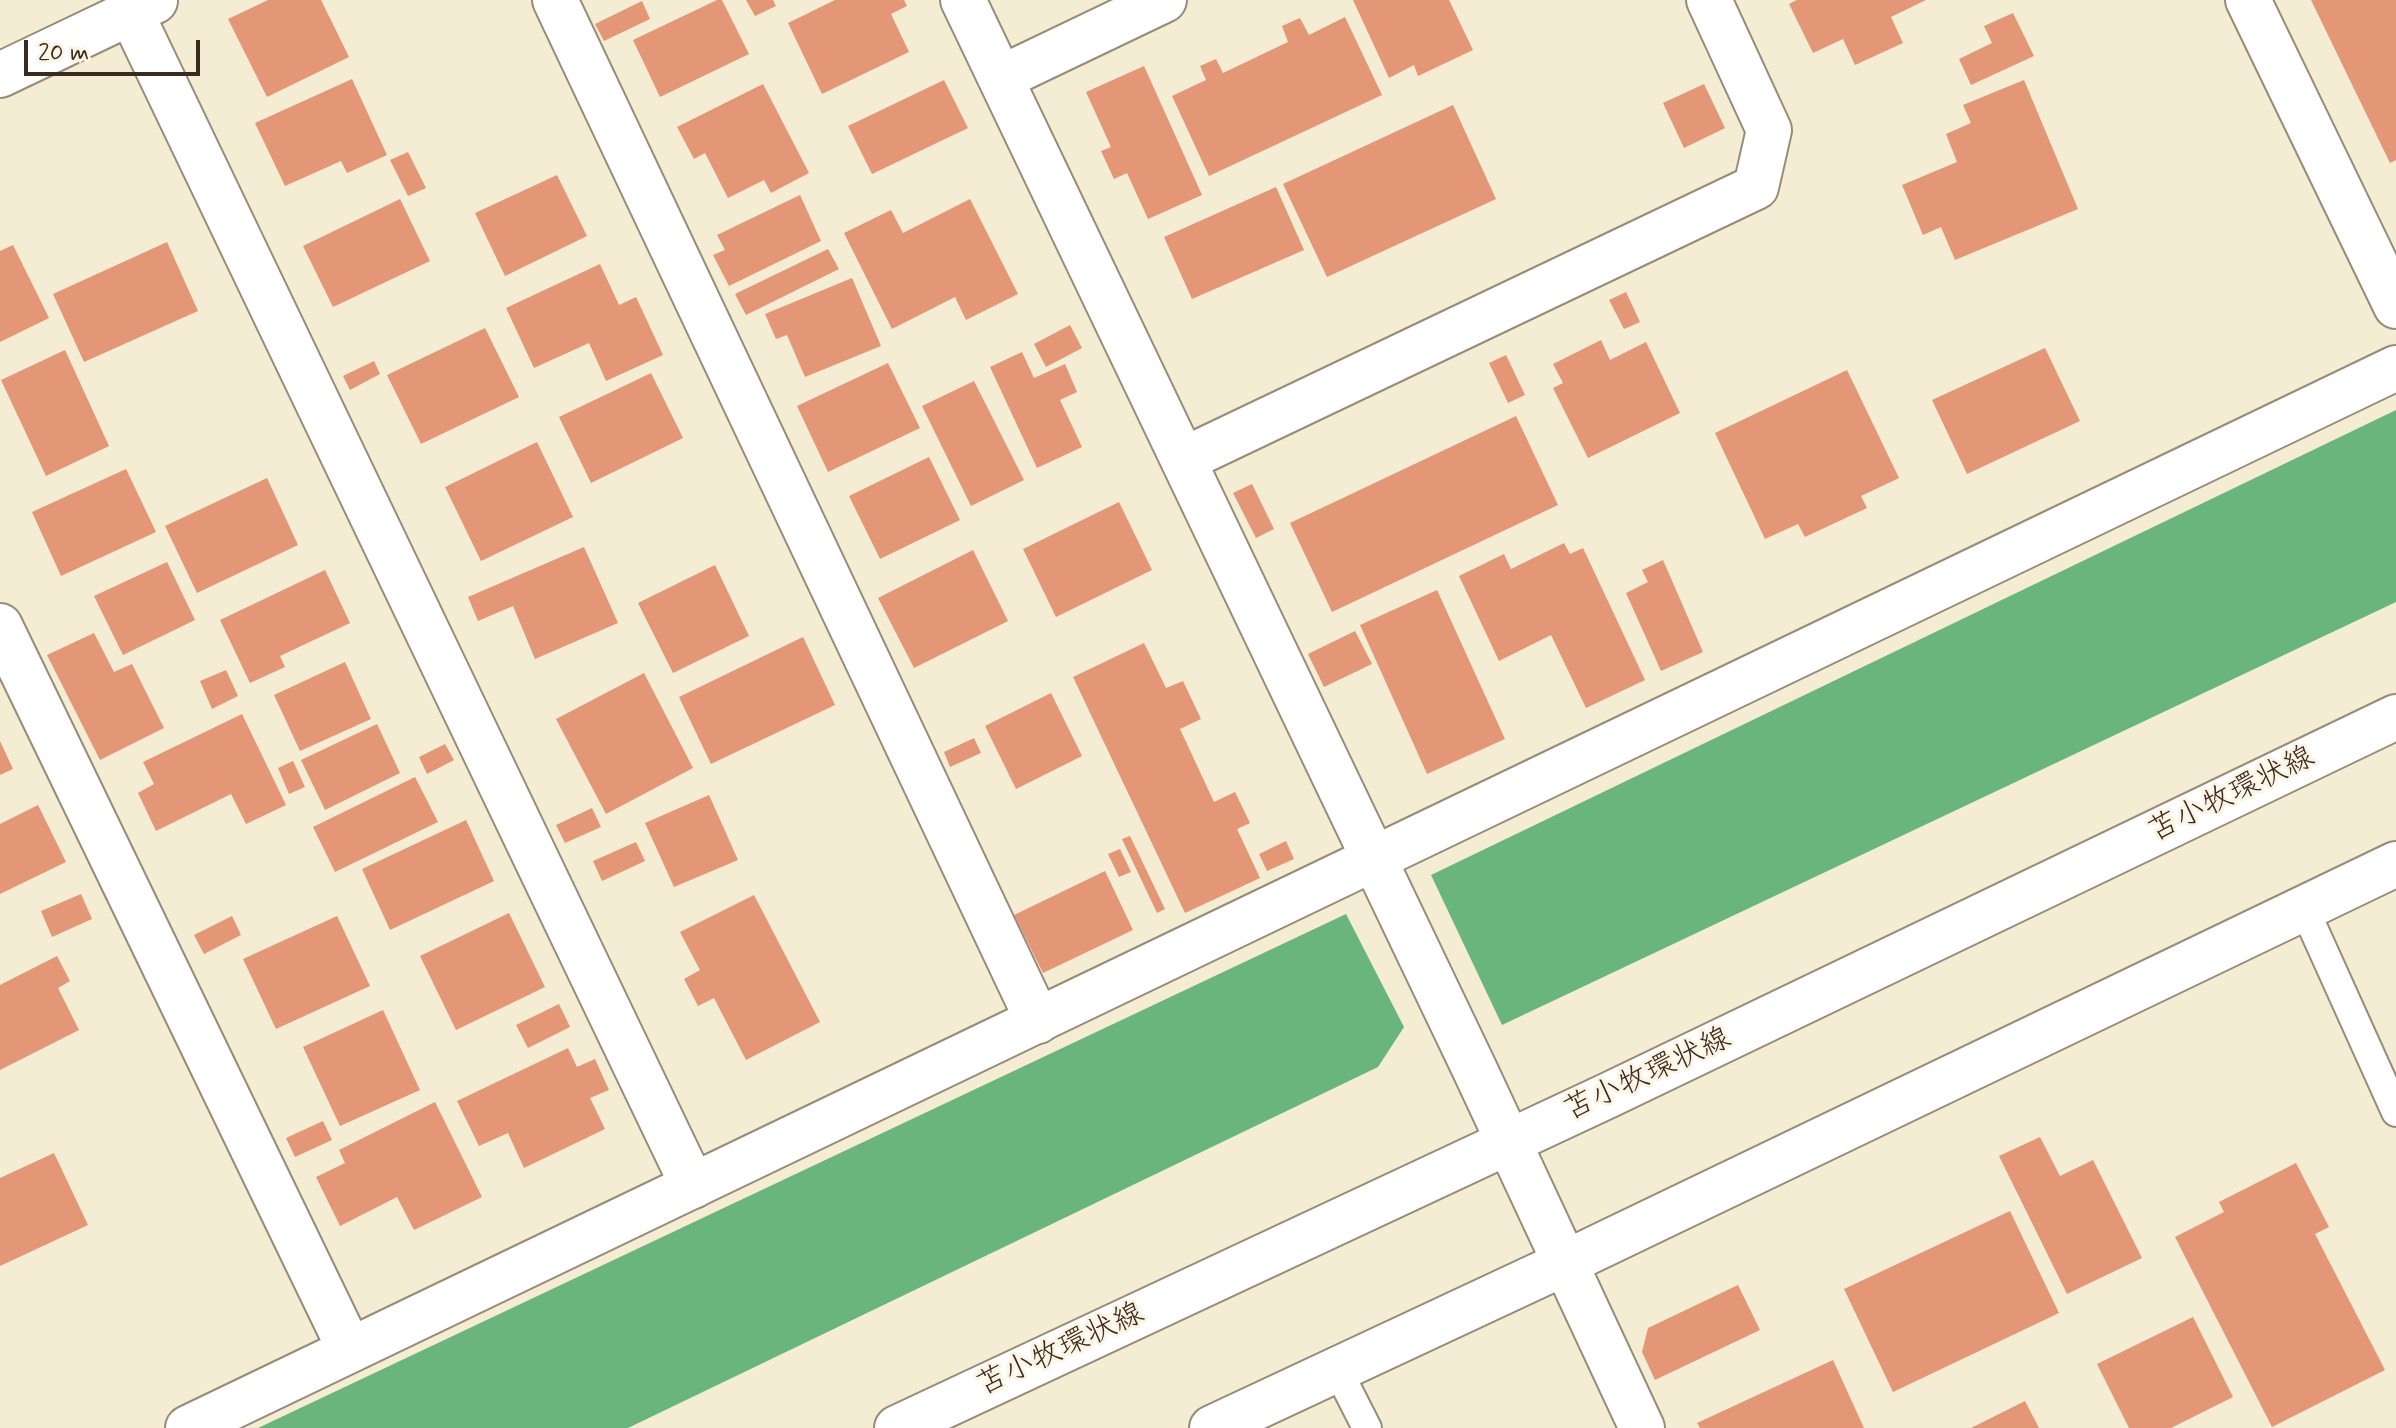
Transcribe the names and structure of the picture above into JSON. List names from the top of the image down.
{
  "streets": {
    "street": ["苫小牧環状線"]
  },
  "scale_bar": "20 m"
}
